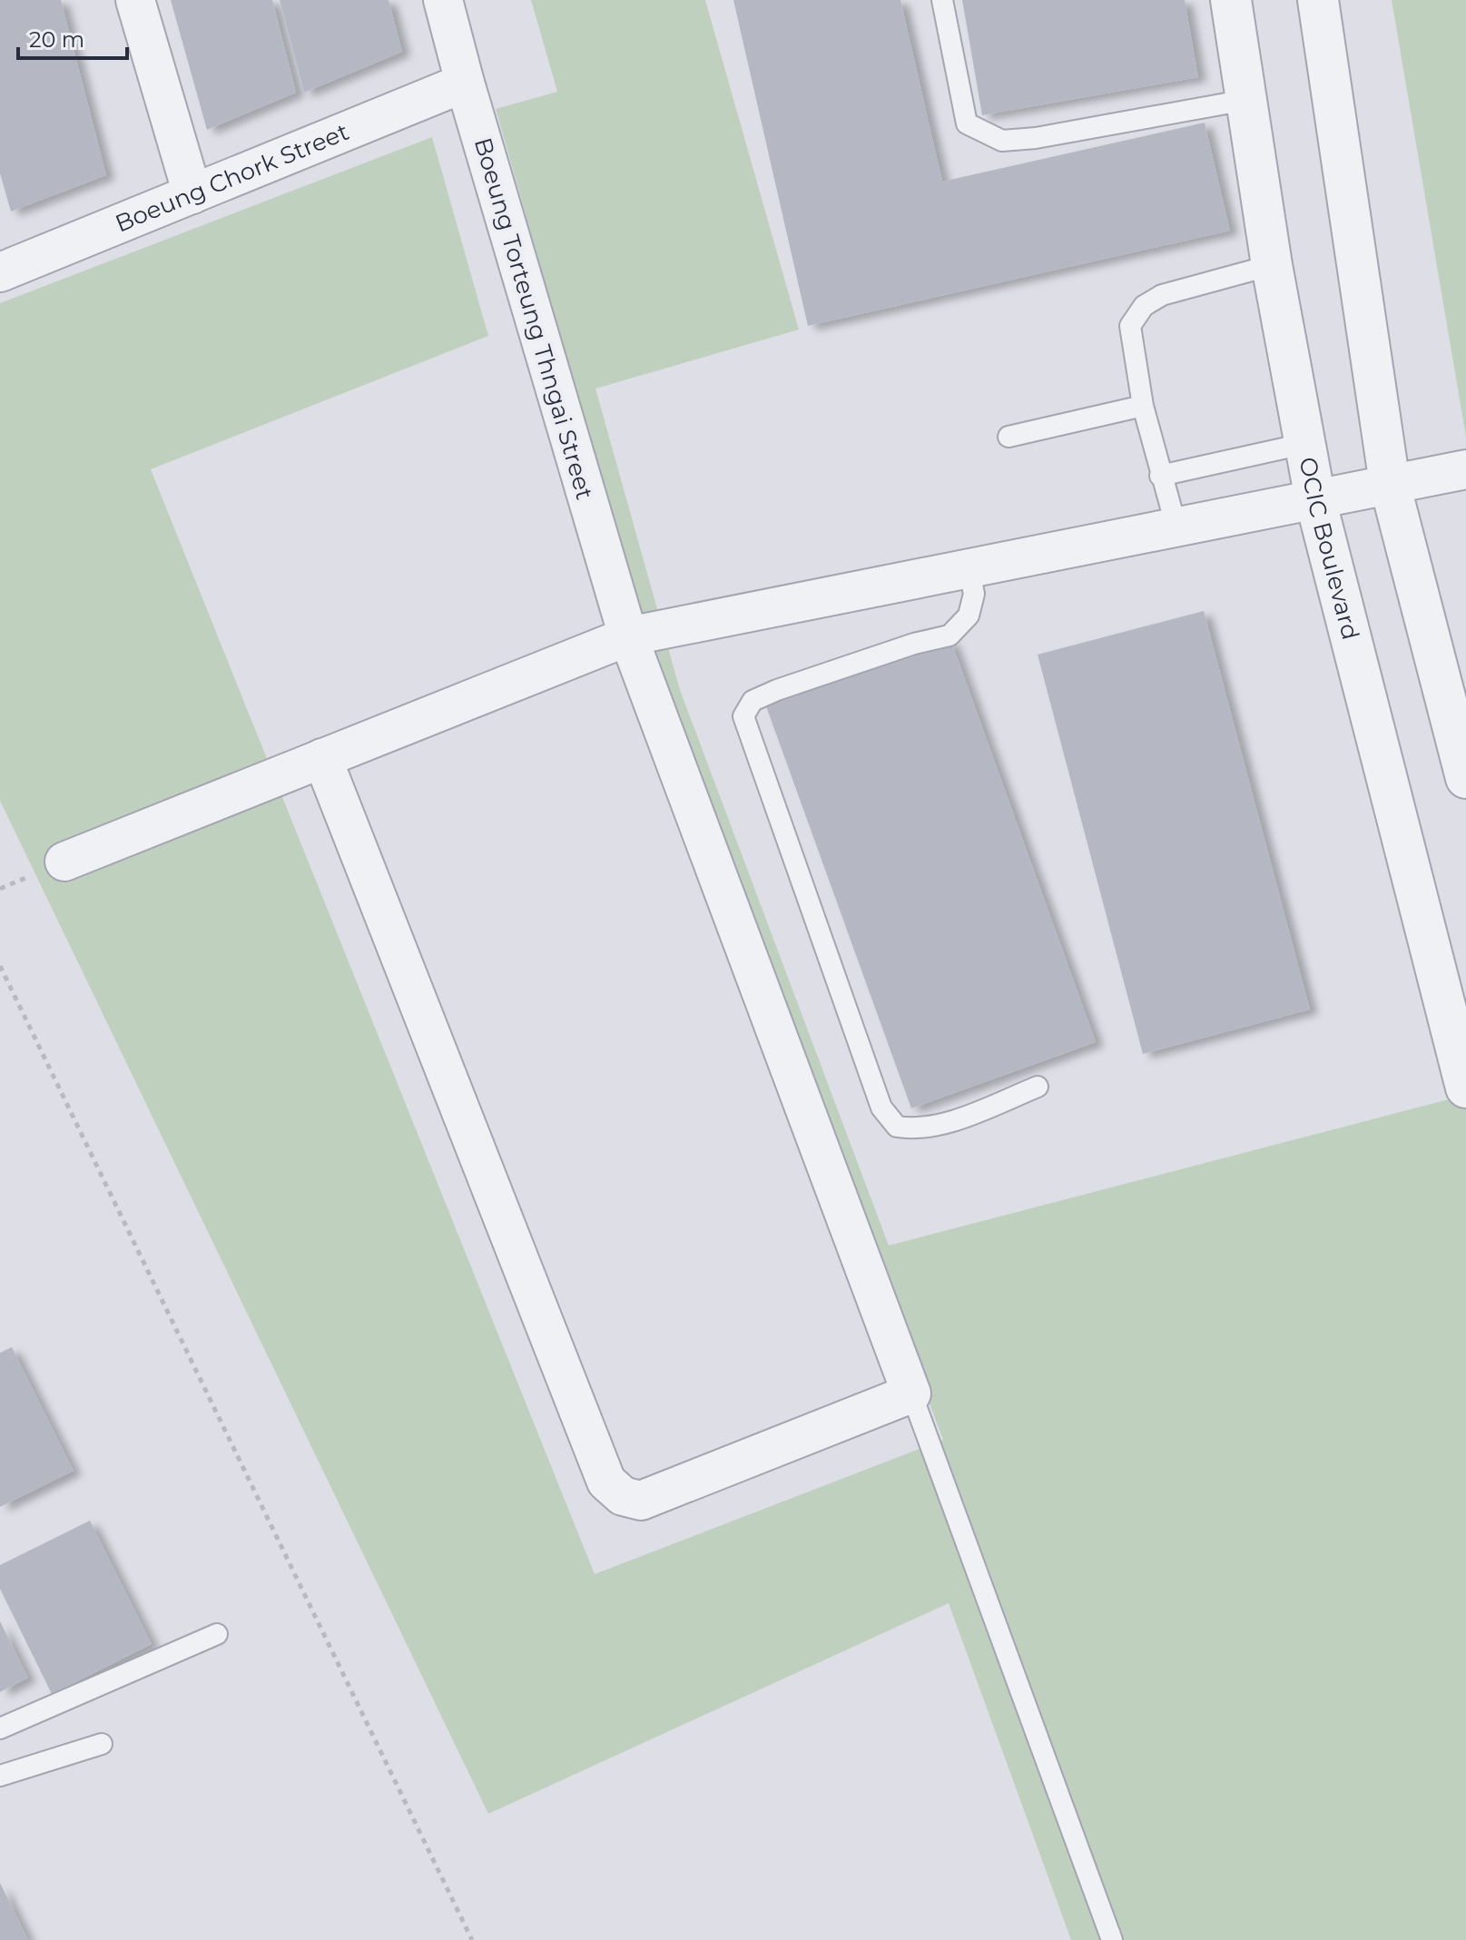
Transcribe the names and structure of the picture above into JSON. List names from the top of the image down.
{
  "streets": {
    "street": ["Boeung Chork Street", "Boeung Torteung Thngai Street", "OCIC Boulevard"]
  },
  "crossings": [
    ["Boeung Chork Street", "Boeung Torteung Thngai Street"]
  ],
  "scale_bar": "20 m"
}
